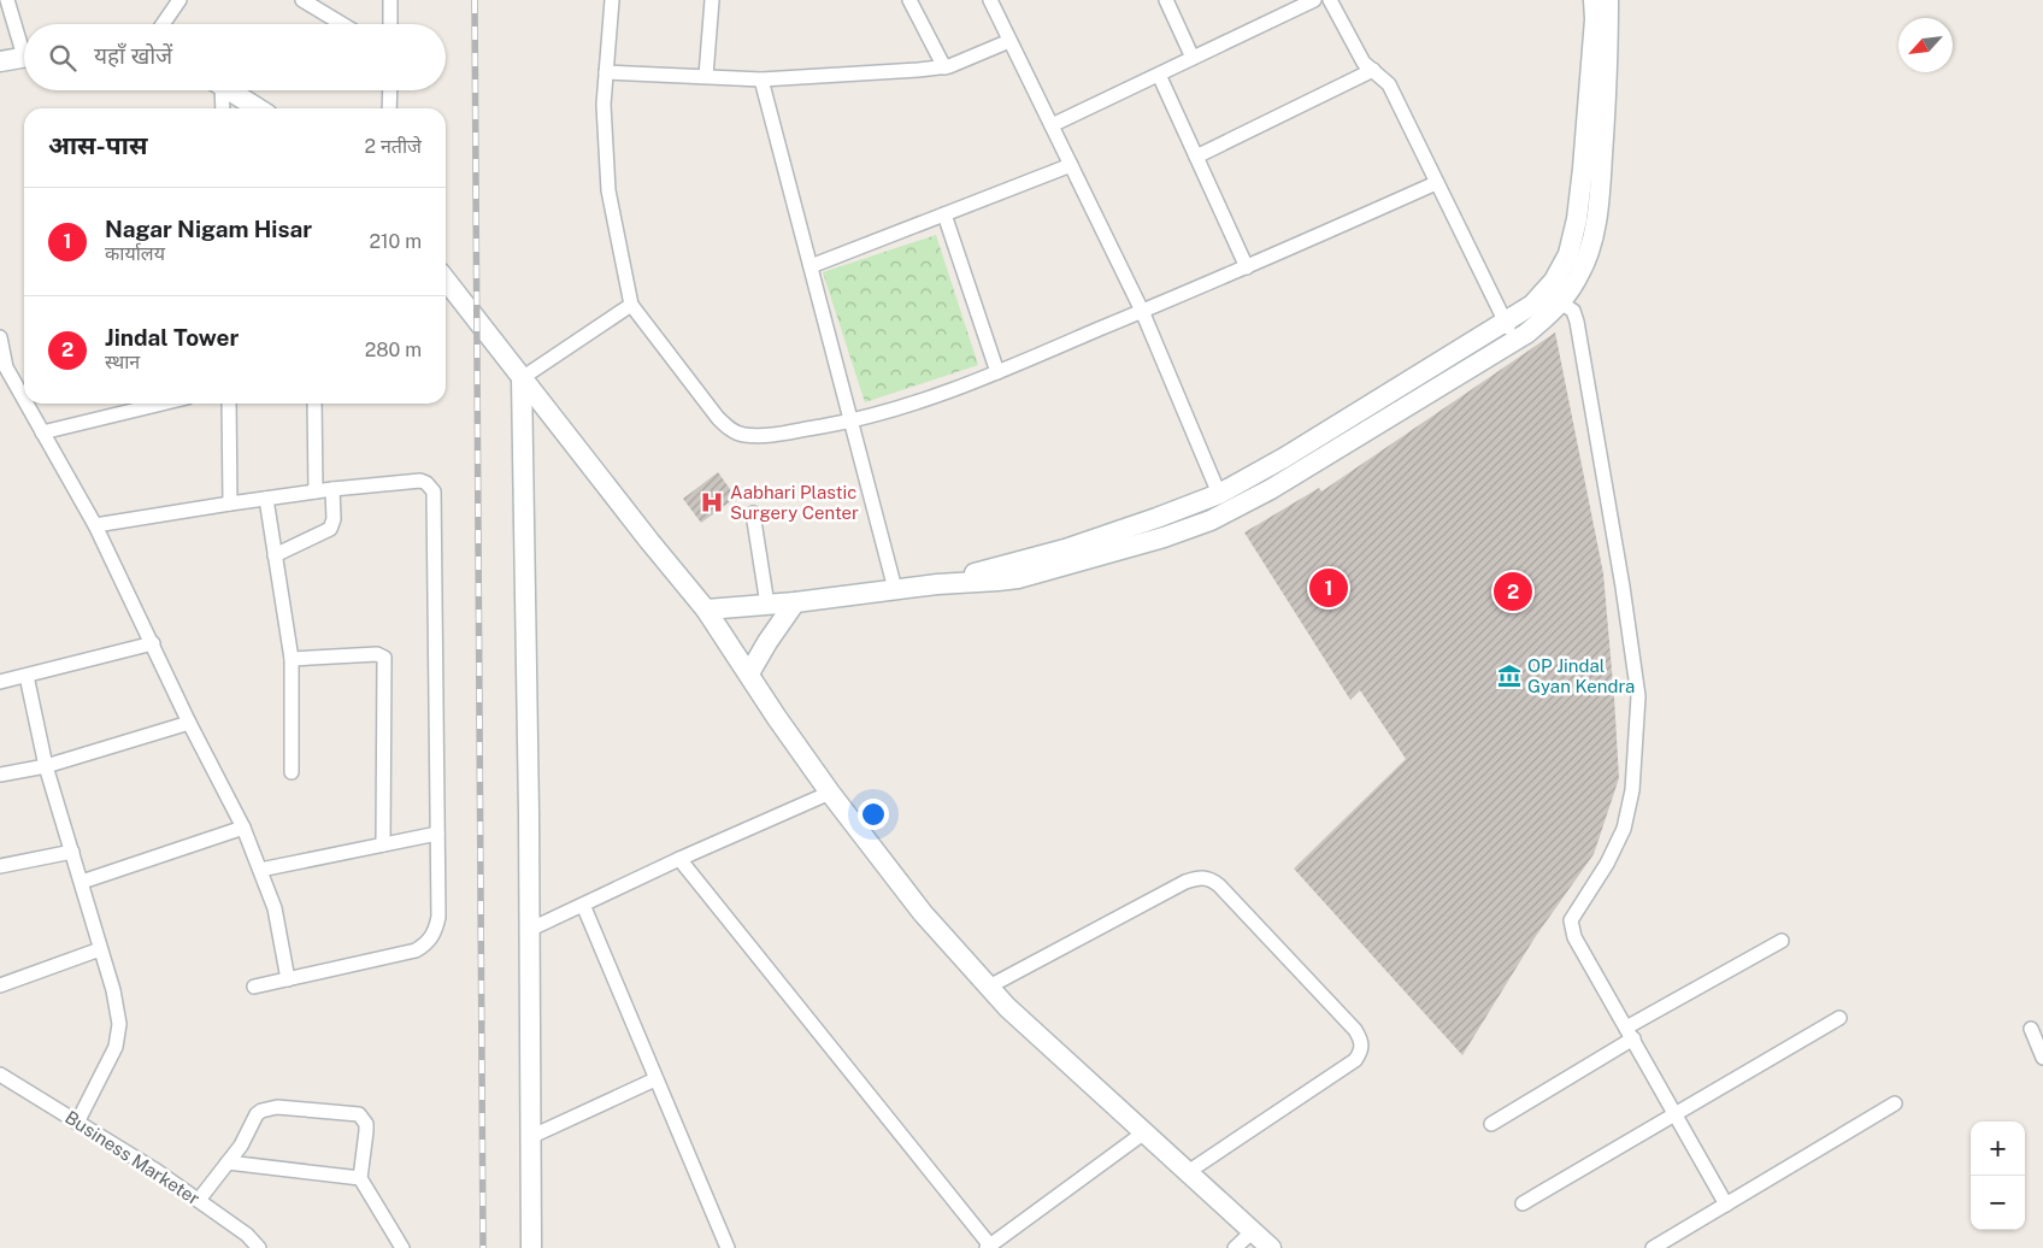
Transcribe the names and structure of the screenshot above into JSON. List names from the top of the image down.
{
  "streets": {
    "street": ["Business Marketer"]
  },
  "places": {
    "hospital": ["Aabhari Plastic Surgery Center"],
    "museum": ["OP Jindal Gyan Kendra"]
  },
  "north": "bottom left",
  "page": {
    "search": "यहाँ खोजें",
    "heading": ["आस-पास", "2 नतीजे"],
    "list": [
      {
        "mark": "1",
        "name": "Nagar Nigam Hisar",
        "note": "कार्यालय",
        "value": "210 m"
      },
      {
        "mark": "2",
        "name": "Jindal Tower",
        "note": "स्थान",
        "value": "280 m"
      }
    ],
    "pins": ["1", "2"],
    "map_buttons": ["+", "−"]
  }
}
